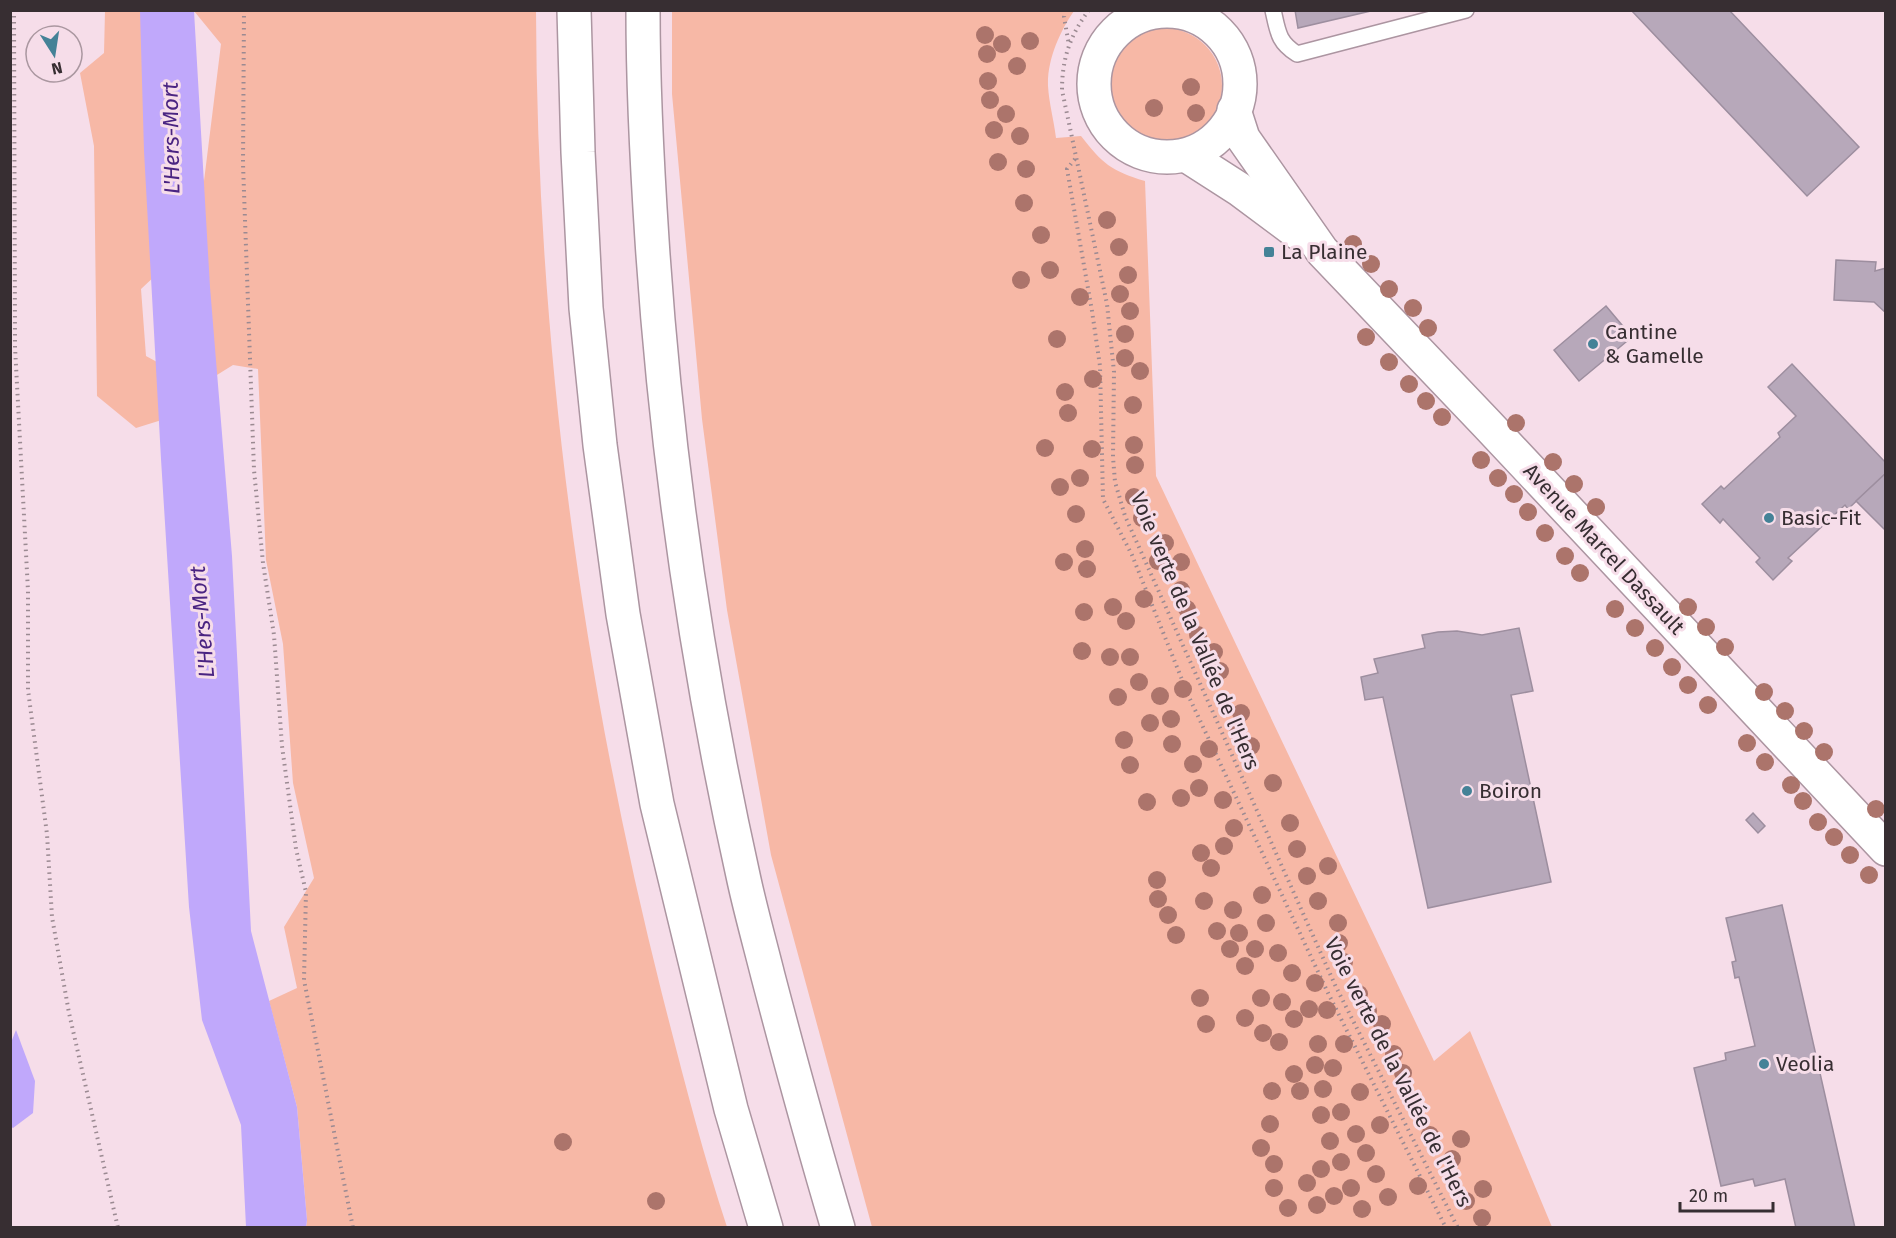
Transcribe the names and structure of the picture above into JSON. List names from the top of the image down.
{
  "streets": {
    "main road": ["Avenue Marcel Dassault"],
    "path": ["Voie verte de la Vallée de l'Hers"]
  },
  "water": ["L'Hers-Mort"],
  "places": {
    "transit": ["La Plaine"],
    "other": [
      "Cantine & Gamelle",
      "Basic-Fit",
      "Boiron",
      "Veolia"
    ]
  },
  "scale_bar": "20 m",
  "north": "bottom"
}
